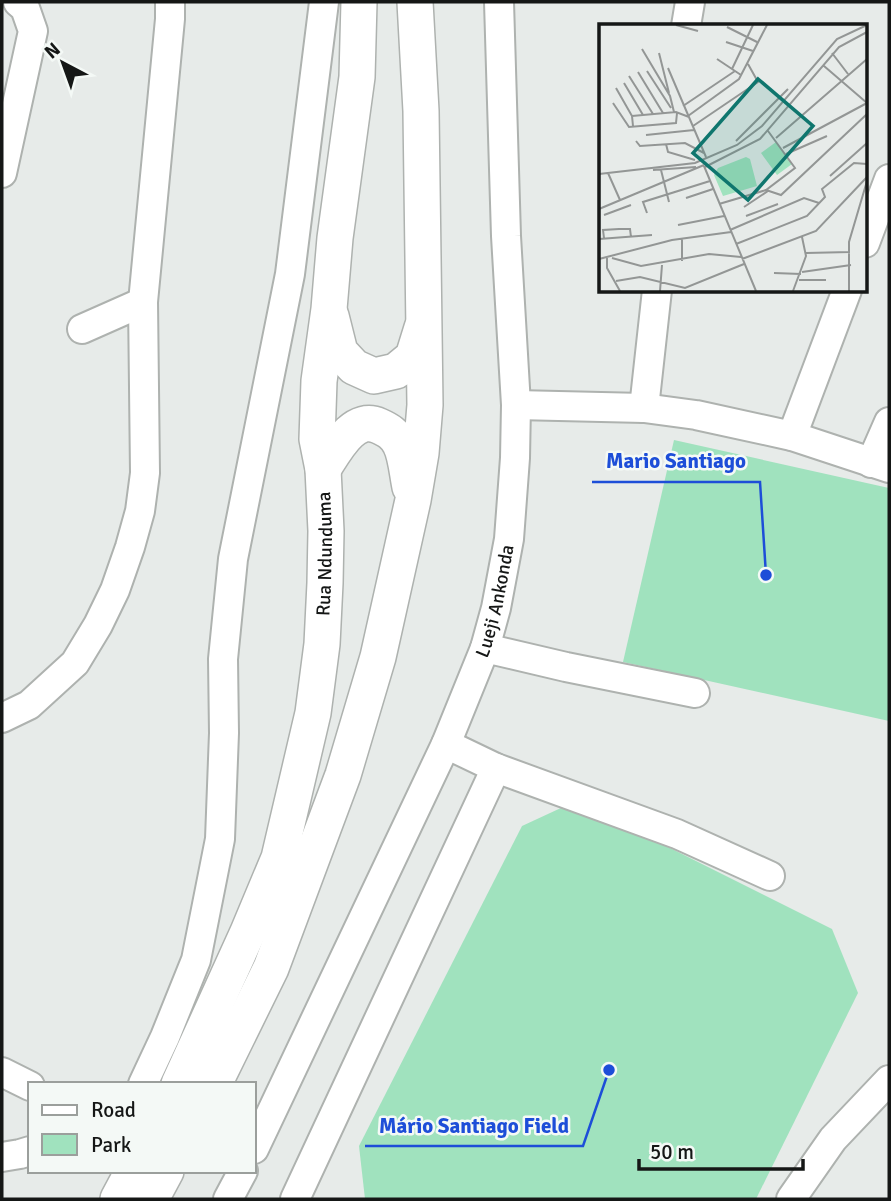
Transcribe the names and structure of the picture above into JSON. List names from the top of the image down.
{
  "streets": {
    "main road": ["Rua Ndunduma"],
    "street": ["Lueji Ankonda"]
  },
  "places": ["Mario Santiago", "Mário Santiago Field"],
  "legend": ["Road", "Park"],
  "scale_bar": "50 m",
  "north": "top left"
}
